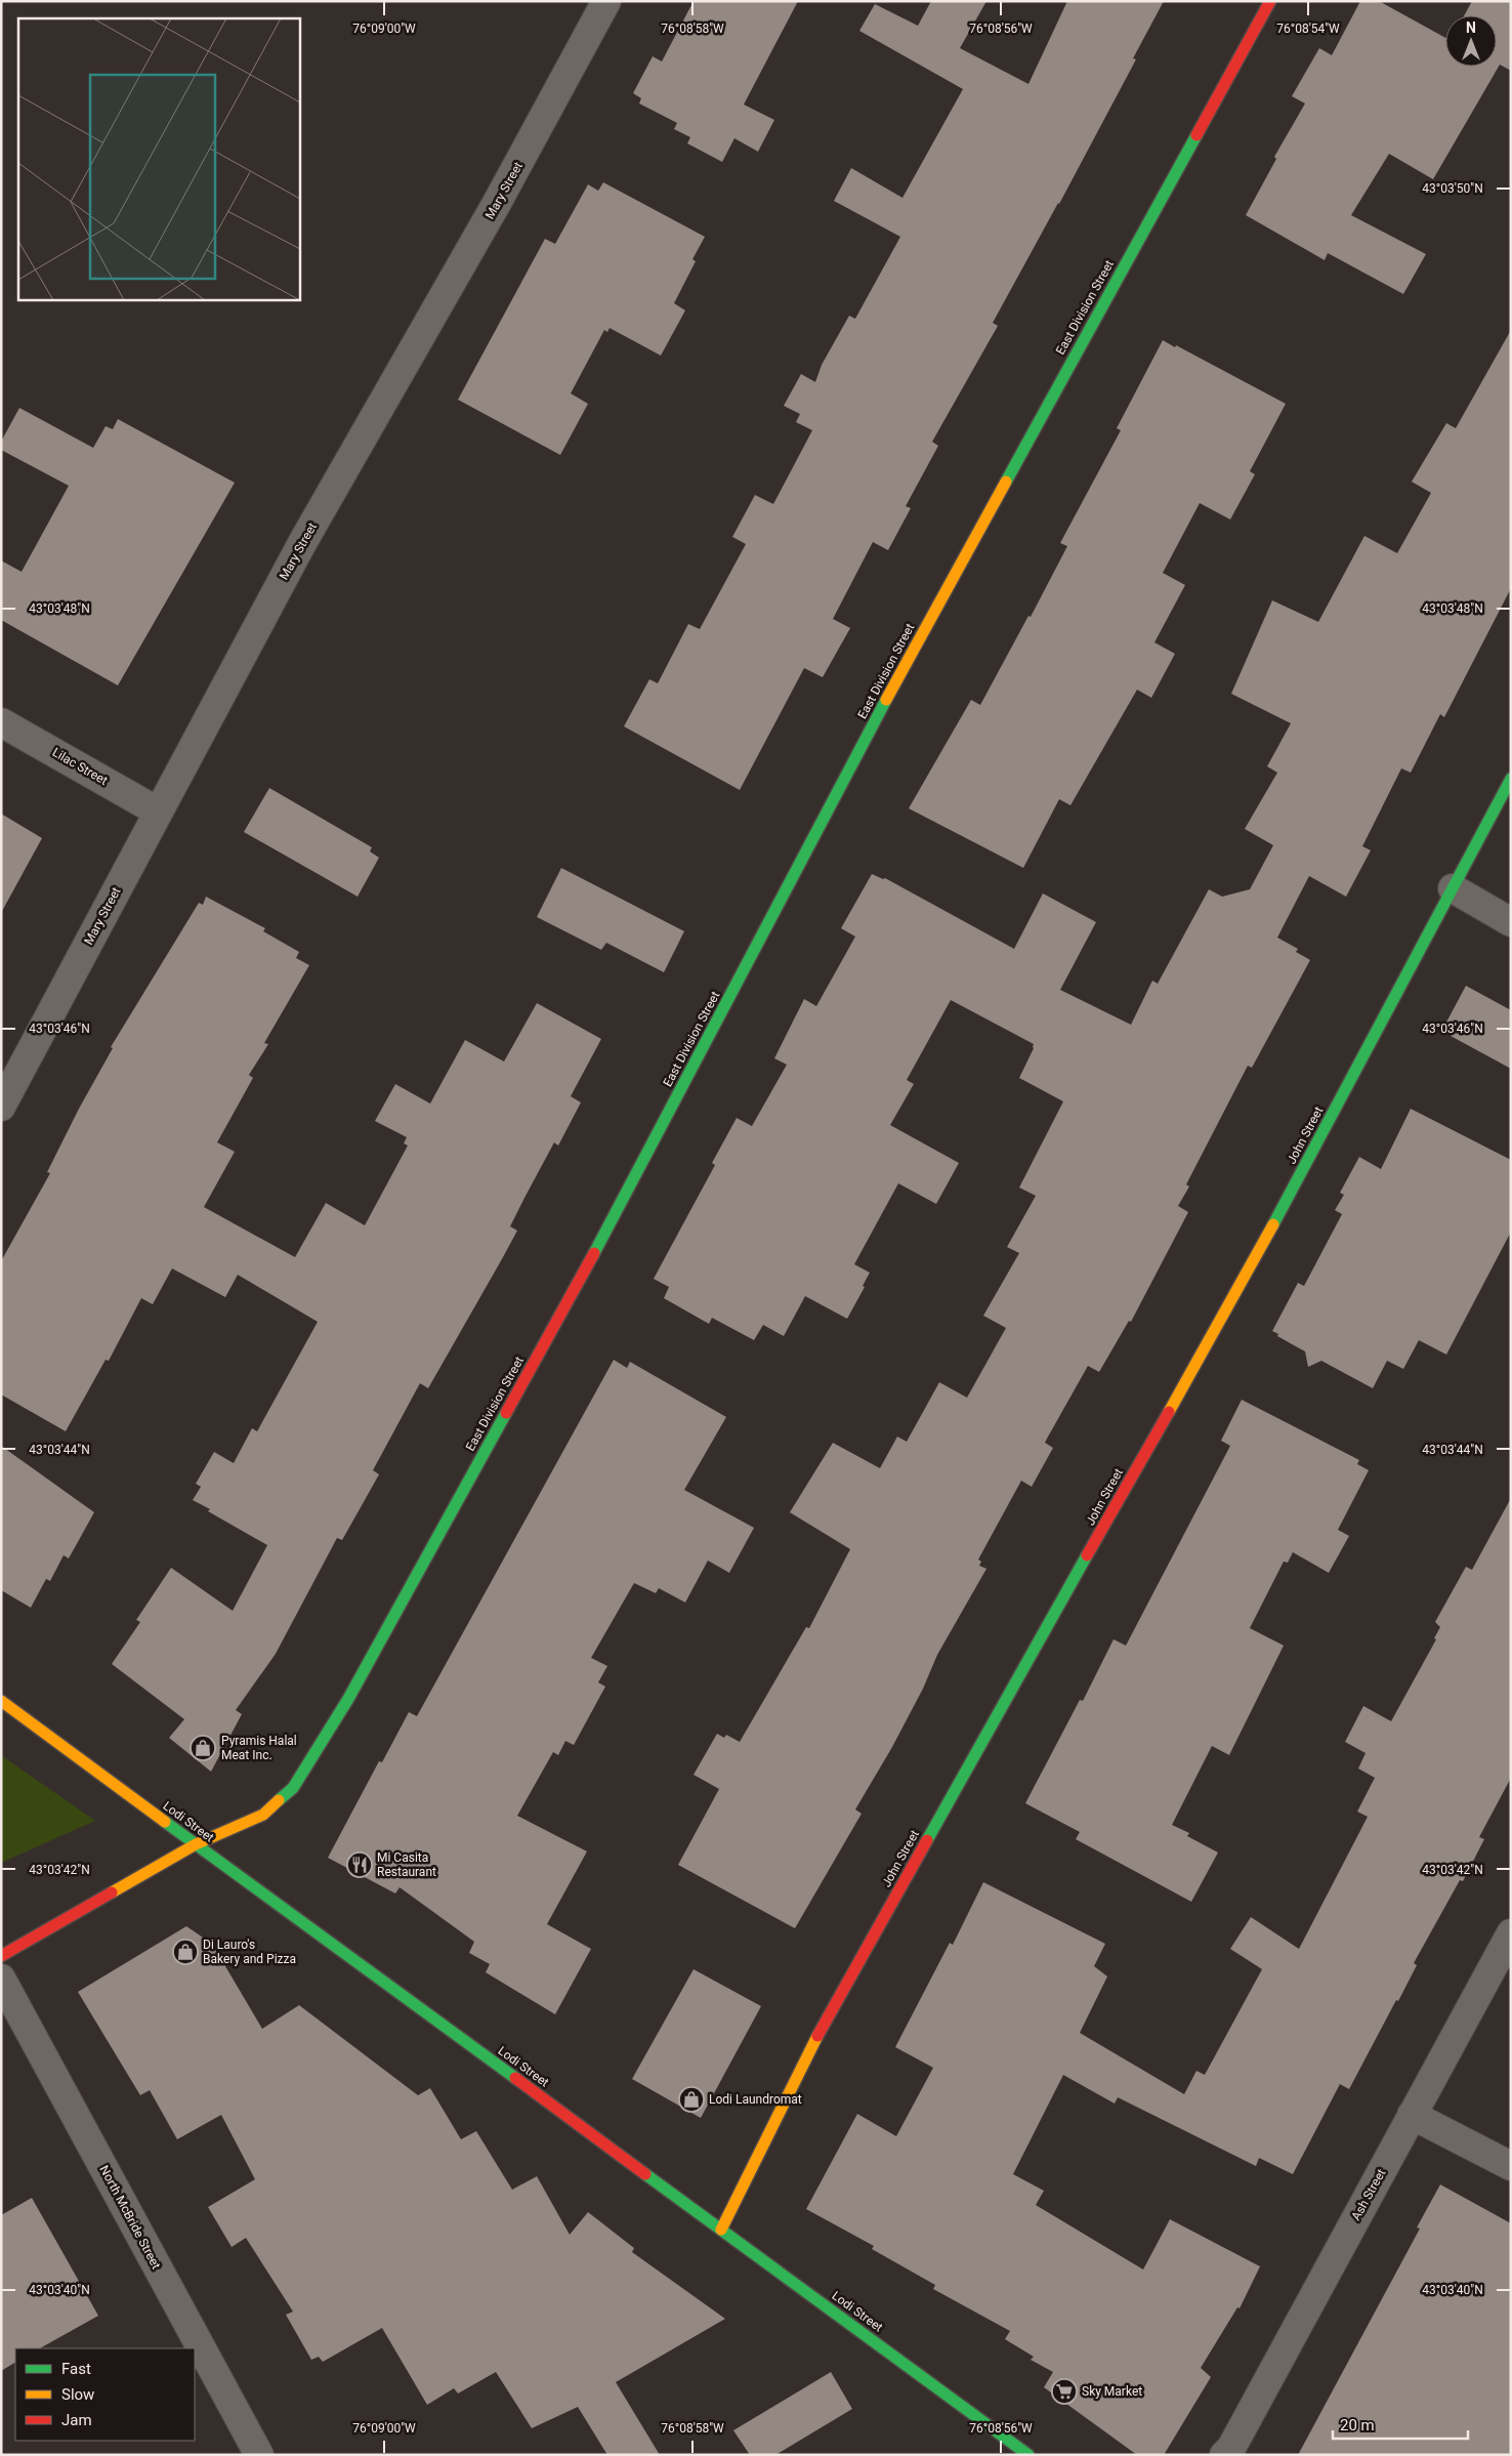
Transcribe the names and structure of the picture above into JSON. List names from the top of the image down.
{
  "streets": {
    "street": [
      "Mary Street",
      "East Division Street",
      "Lilac Street",
      "John Street",
      "Lodi Street",
      "Ash Street",
      "North McBride Street"
    ]
  },
  "crossings": [
    ["Mary Street", "Lilac Street"],
    ["East Division Street", "Lodi Street"],
    ["John Street", "Lodi Street"]
  ],
  "places": {
    "shop": ["Pyramis Halal Meat Inc.", "Di Lauro's Bakery and Pizza", "Lodi Laundromat"],
    "restaurant": ["Mi Casita Restaurant"],
    "supermarket": ["Sky Market"]
  },
  "legend": ["Fast", "Slow", "Jam"],
  "scale_bar": "20 m",
  "north": "top",
  "coordinates": [
    "76°09'00\"W",
    "76°08'58\"W",
    "76°08'56\"W",
    "76°08'54\"W",
    "43°03'50\"N",
    "43°03'48\"N",
    "43°03'46\"N",
    "43°03'44\"N",
    "43°03'42\"N",
    "43°03'40\"N"
  ]
}
